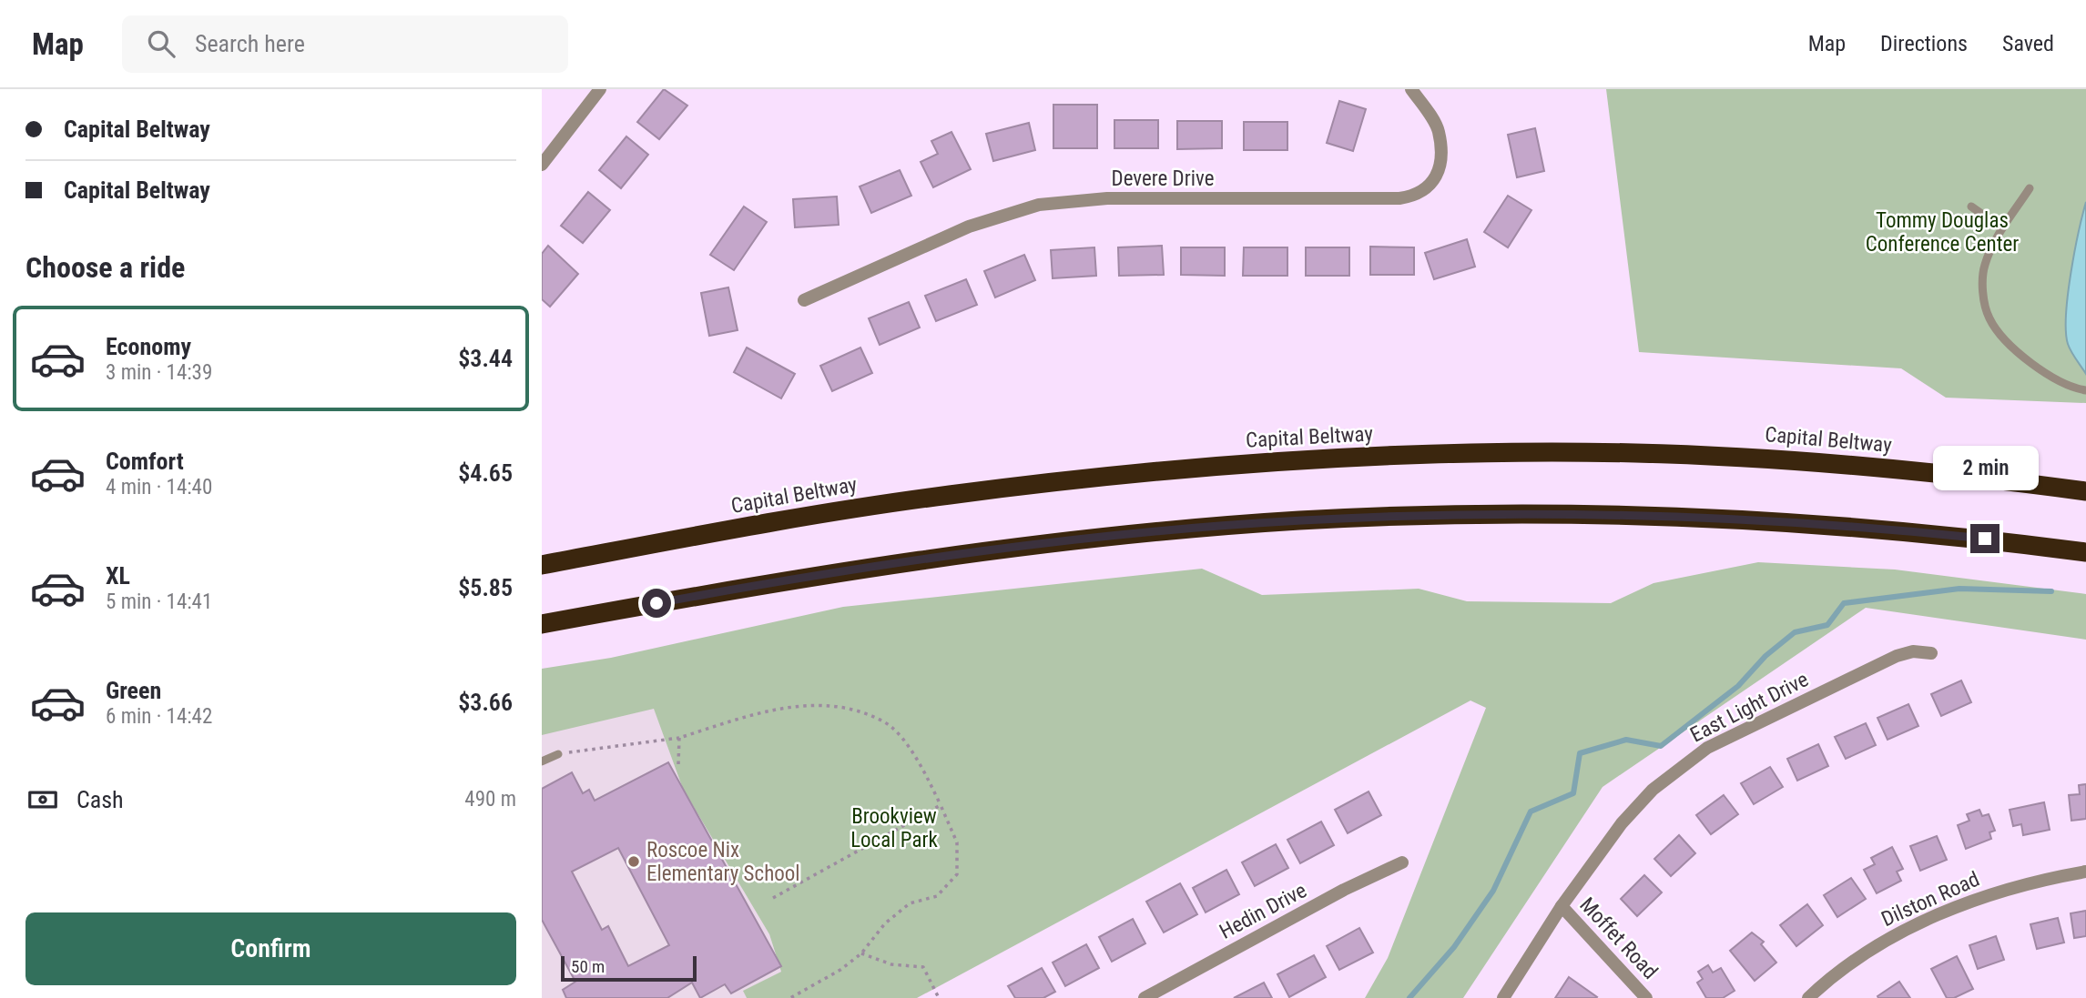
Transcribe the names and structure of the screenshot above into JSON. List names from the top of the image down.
{
  "streets": {
    "highway": ["Capital Beltway"],
    "street": [
      "Devere Drive",
      "East Light Drive",
      "Dilston Road",
      "Hedin Drive",
      "Moffet Road"
    ]
  },
  "crossings": [
    ["East Light Drive", "Moffet Road"]
  ],
  "parks": ["Tommy Douglas Conference Center", "Brookview Local Park"],
  "places": ["Roscoe Nix Elementary School"],
  "scale_bar": "50 m",
  "page": {
    "header": "Map",
    "search": "Search here",
    "nav": ["Map", "Directions", "Saved"],
    "banner": ["Capital Beltway", "Capital Beltway"],
    "heading": "Choose a ride",
    "list": [
      {
        "name": "Economy",
        "note": "3 min · 14:39",
        "value": "$3.44"
      },
      {
        "name": "Comfort",
        "note": "4 min · 14:40",
        "value": "$4.65"
      },
      {
        "name": "XL",
        "note": "5 min · 14:41",
        "value": "$5.85"
      },
      {
        "name": "Green",
        "note": "6 min · 14:42",
        "value": "$3.66"
      }
    ],
    "bubble": "2 min",
    "pay": ["Cash", "490 m"],
    "buttons": "Confirm",
    "scale": "50 m"
  }
}
